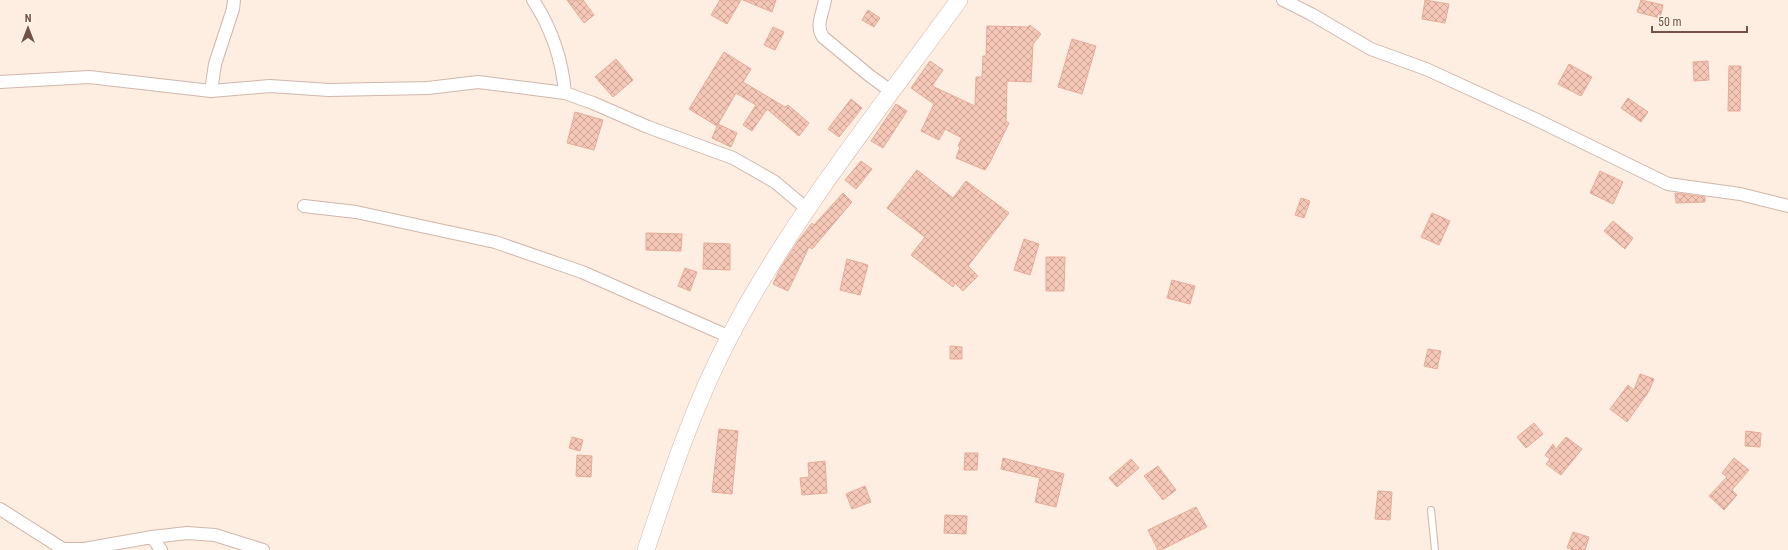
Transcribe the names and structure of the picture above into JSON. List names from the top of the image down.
{
  "scale_bar": "50 m",
  "north": "top"
}
